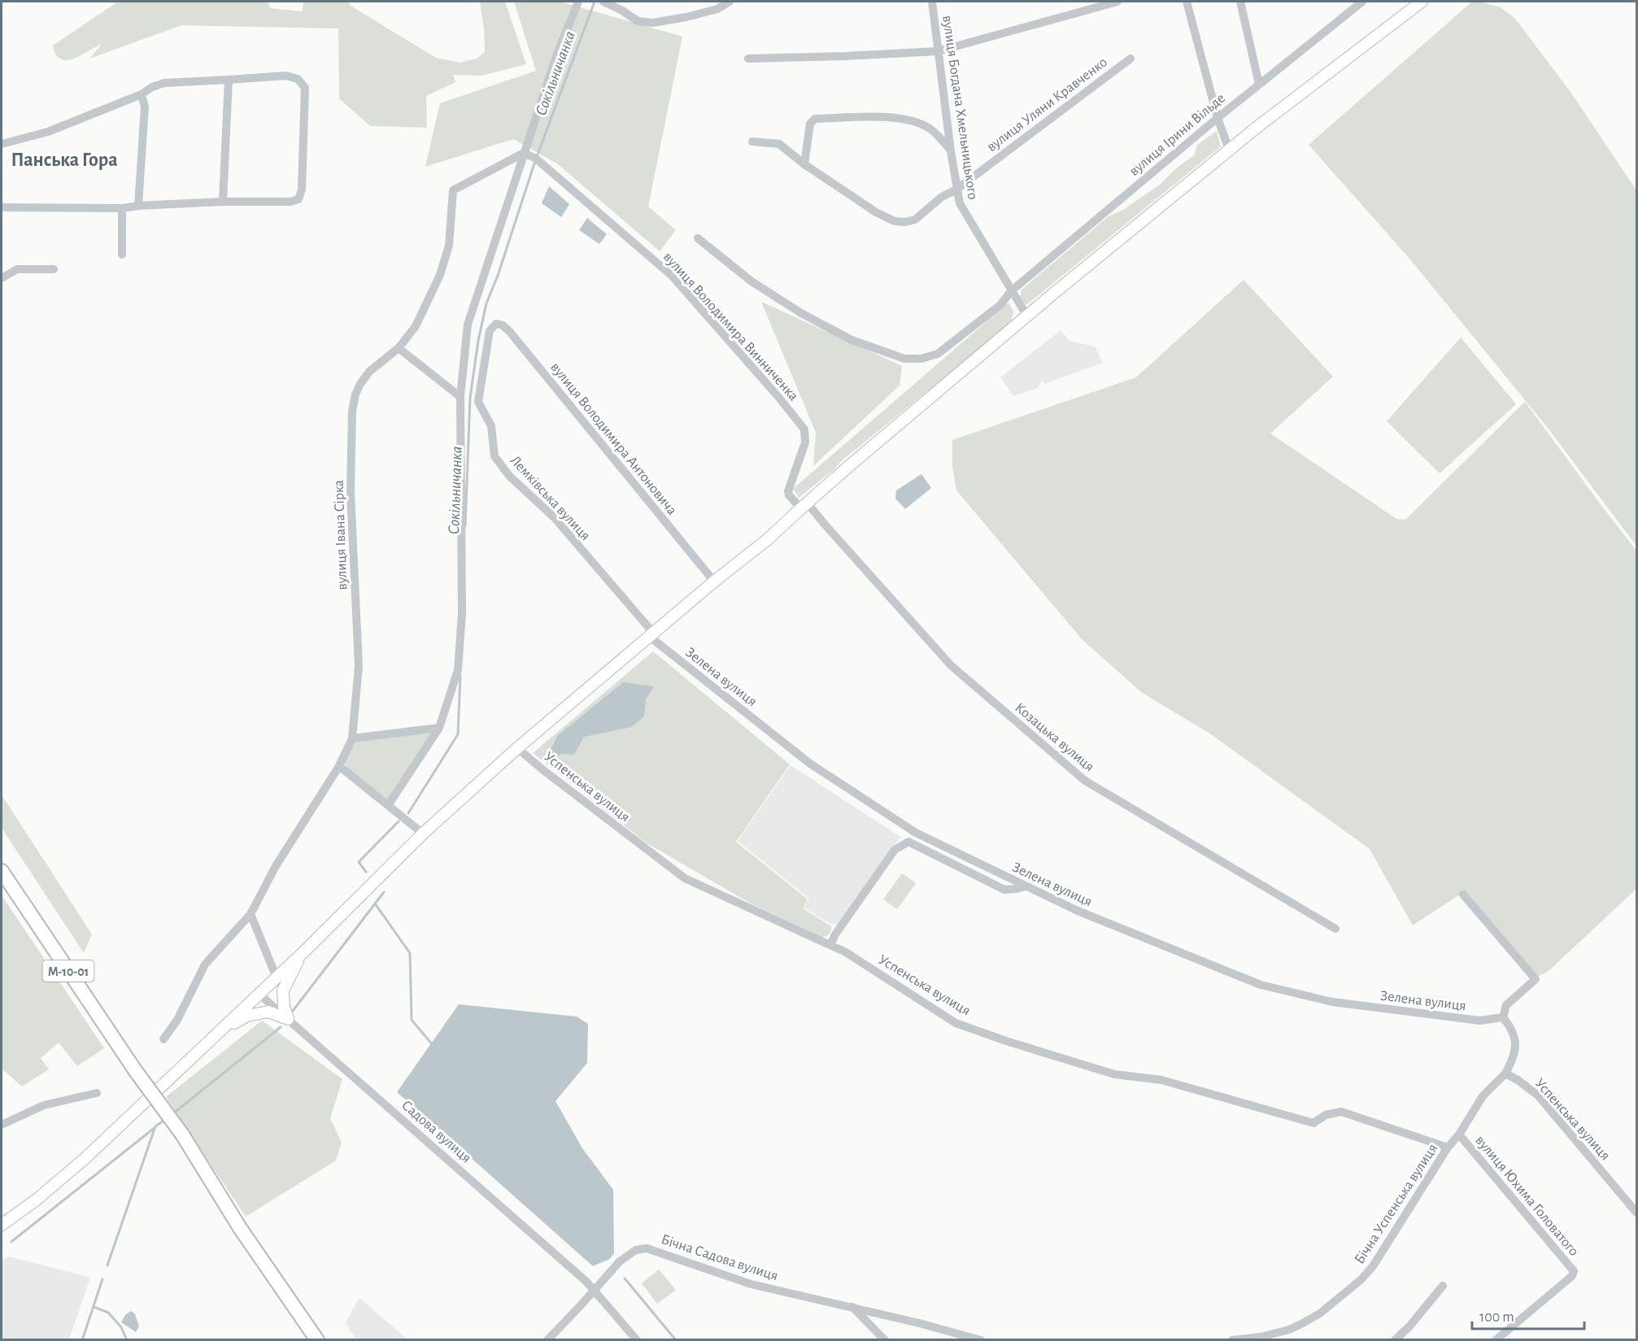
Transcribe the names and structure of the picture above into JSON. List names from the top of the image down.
{
  "streets": {
    "highway": ["М-10-01"],
    "street": [
      "вулиця Уляни Кравченко",
      "вулиця Богдана Хмельницького",
      "вулиця Ірини Вільде",
      "вулиця Володимира Винниченка",
      "вулиця Володимира Антоновича",
      "Лемківська вулиця",
      "вулиця Івана Сірка",
      "Зелена вулиця",
      "Козацька вулиця",
      "Успенська вулиця",
      "Садова вулиця",
      "вулиця Юхима Головатого",
      "Бічна Успенська вулиця",
      "Бічна Садова вулиця"
    ]
  },
  "crossings": [
    ["вулиця Уляни Кравченко", "вулиця Богдана Хмельницького"],
    ["вулиця Богдана Хмельницького", "вулиця Ірини Вільде"],
    ["вулиця Володимира Винниченка", "вулиця Івана Сірка"],
    ["вулиця Володимира Винниченка", "Козацька вулиця"],
    ["вулиця Володимира Антоновича", "Лемківська вулиця"],
    ["Лемківська вулиця", "Зелена вулиця"],
    ["Успенська вулиця", "Бічна Успенська вулиця"],
    ["Садова вулиця", "Бічна Садова вулиця"],
    ["вулиця Юхима Головатого", "Бічна Успенська вулиця"]
  ],
  "districts": ["Панська Гора"],
  "water": ["Сокільничанка"],
  "scale_bar": "100 m"
}
